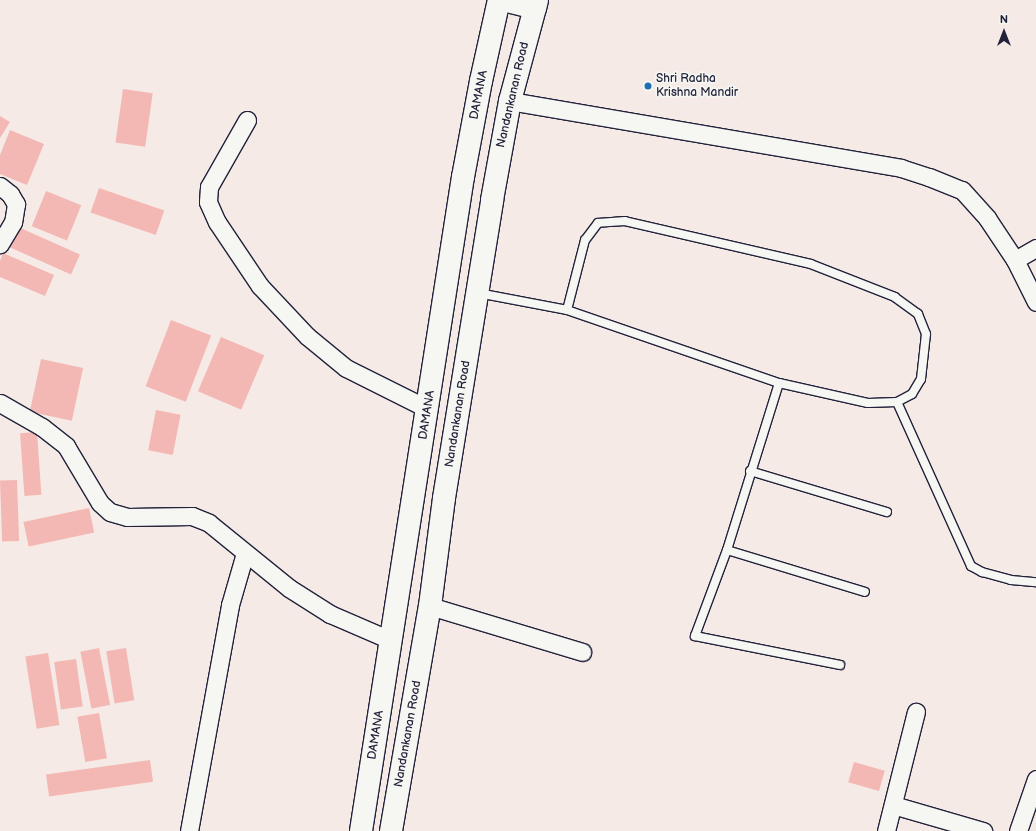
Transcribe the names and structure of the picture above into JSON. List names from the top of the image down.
{
  "streets": {
    "main road": ["DAMANA", "Nandankanan Road"]
  },
  "places": ["Shri Radha Krishna Mandir"],
  "north": "top"
}
